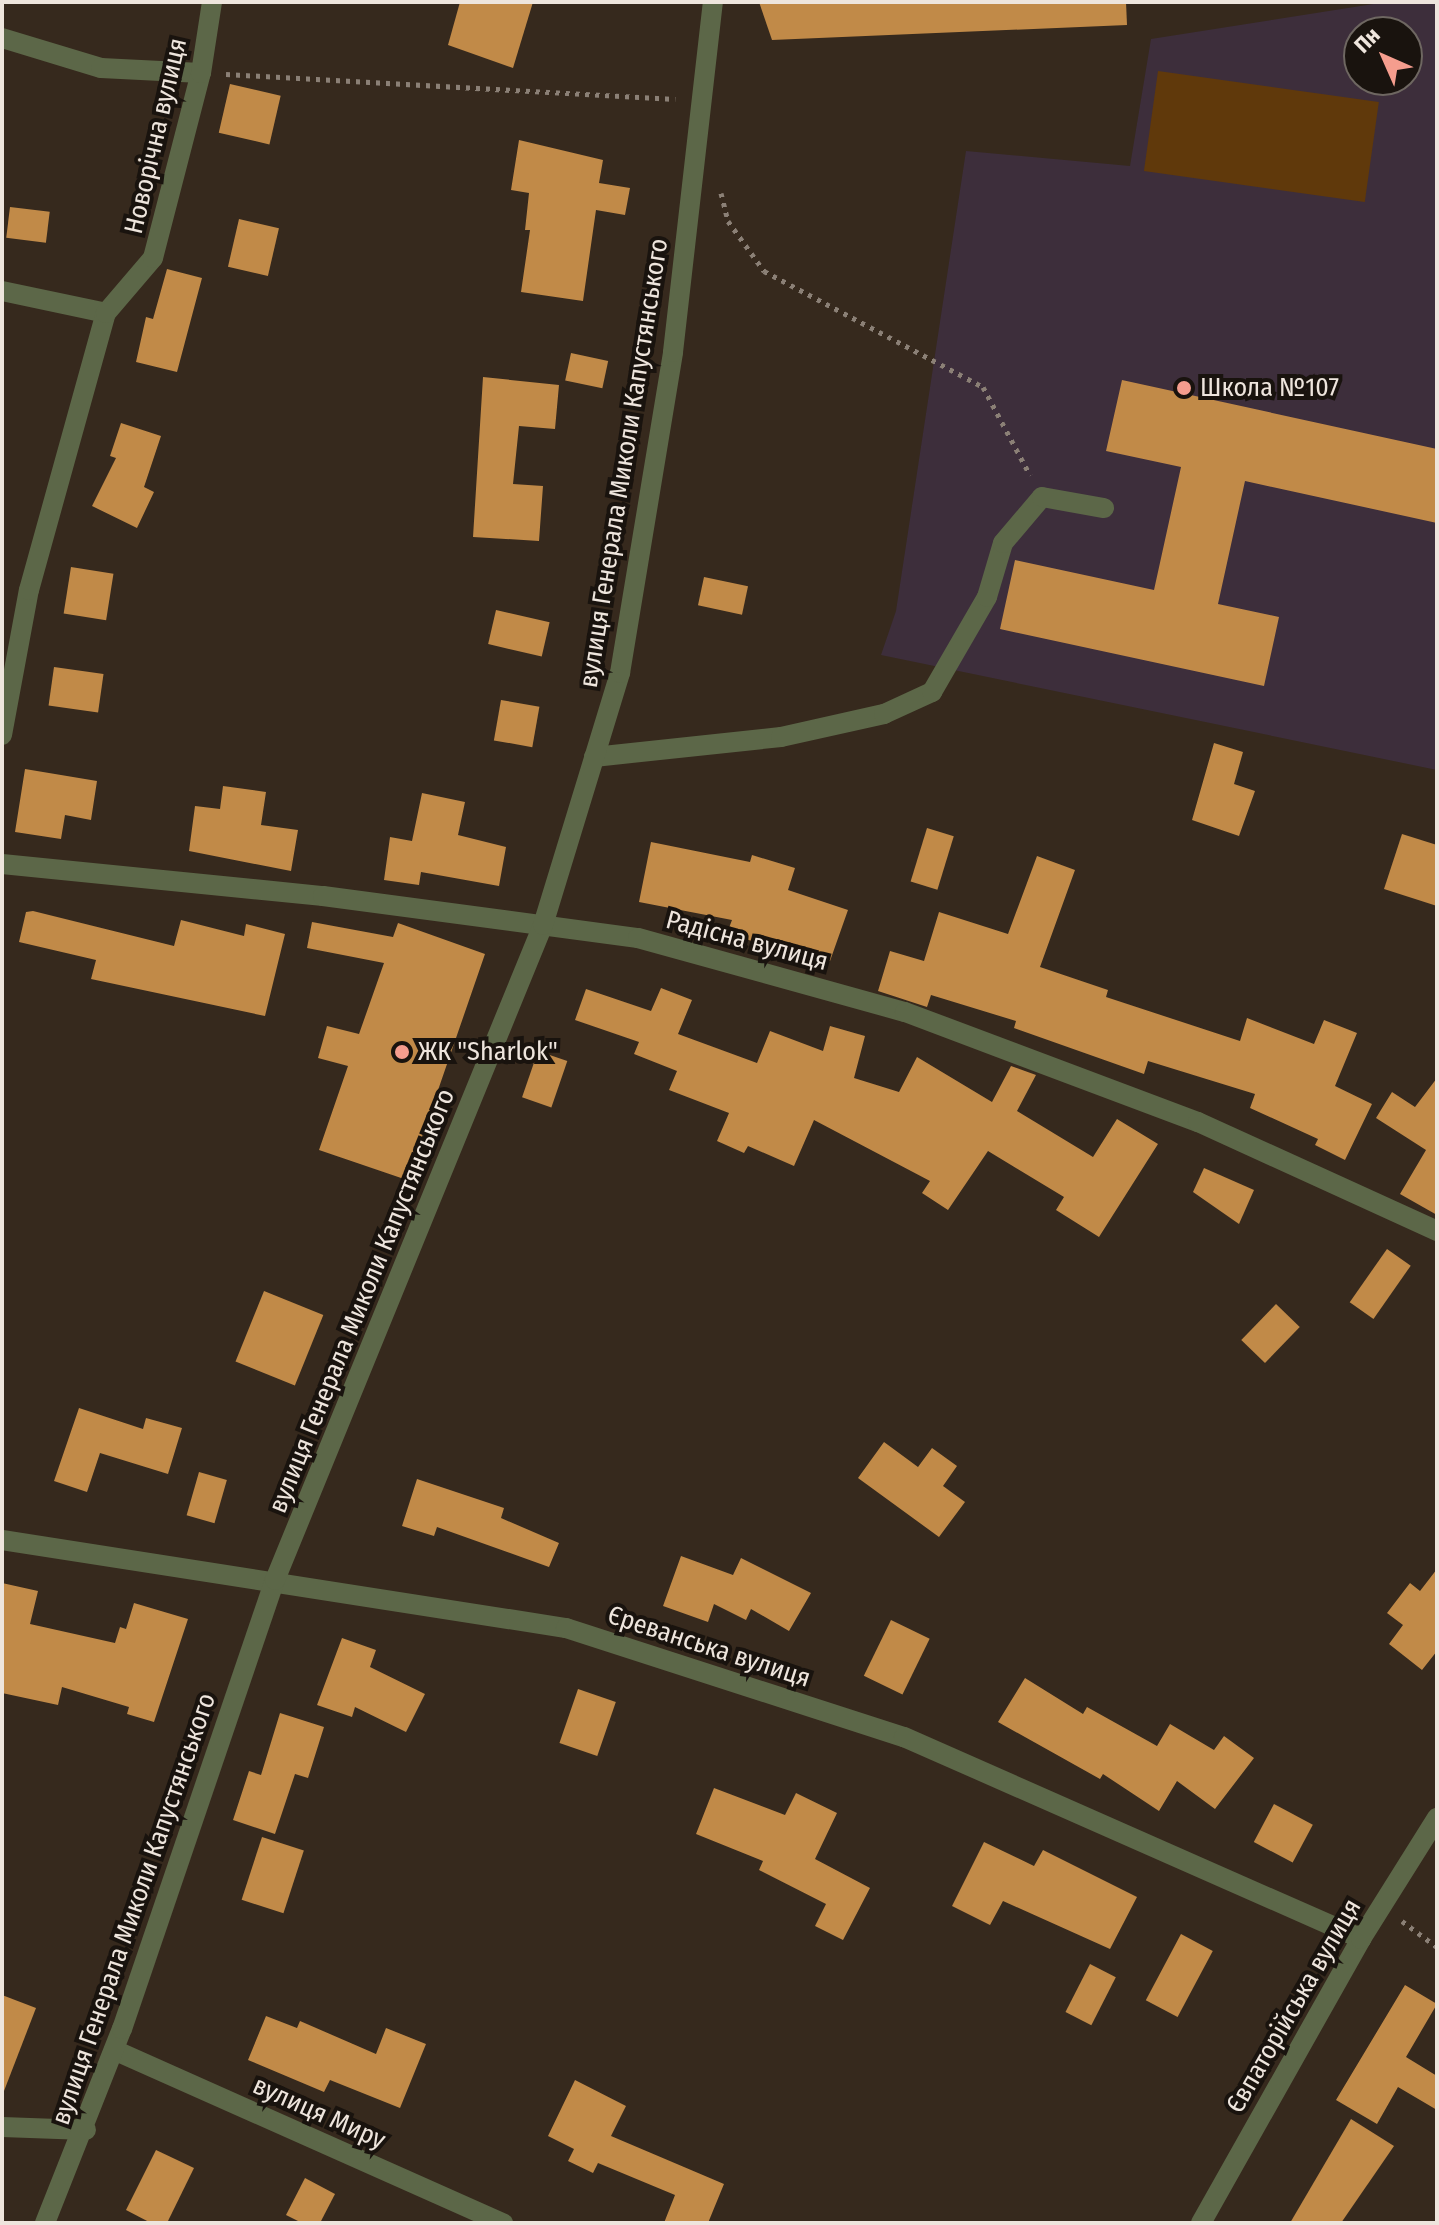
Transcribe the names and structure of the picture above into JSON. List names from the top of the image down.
{
  "streets": {
    "street": [
      "Новорічна вулиця",
      "вулиця Генерала Миколи Капустянського",
      "Радісна вулиця",
      "Єреванська вулиця",
      "Євпаторійська вулиця",
      "вулиця Миру"
    ]
  },
  "crossings": [
    ["вулиця Генерала Миколи Капустянського", "Радісна вулиця"],
    ["вулиця Генерала Миколи Капустянського", "Єреванська вулиця"],
    ["вулиця Генерала Миколи Капустянського", "вулиця Миру"],
    ["Єреванська вулиця", "Євпаторійська вулиця"]
  ],
  "places": ["Школа №107", "ЖК \"Sharlok\""],
  "north": "top left"
}
